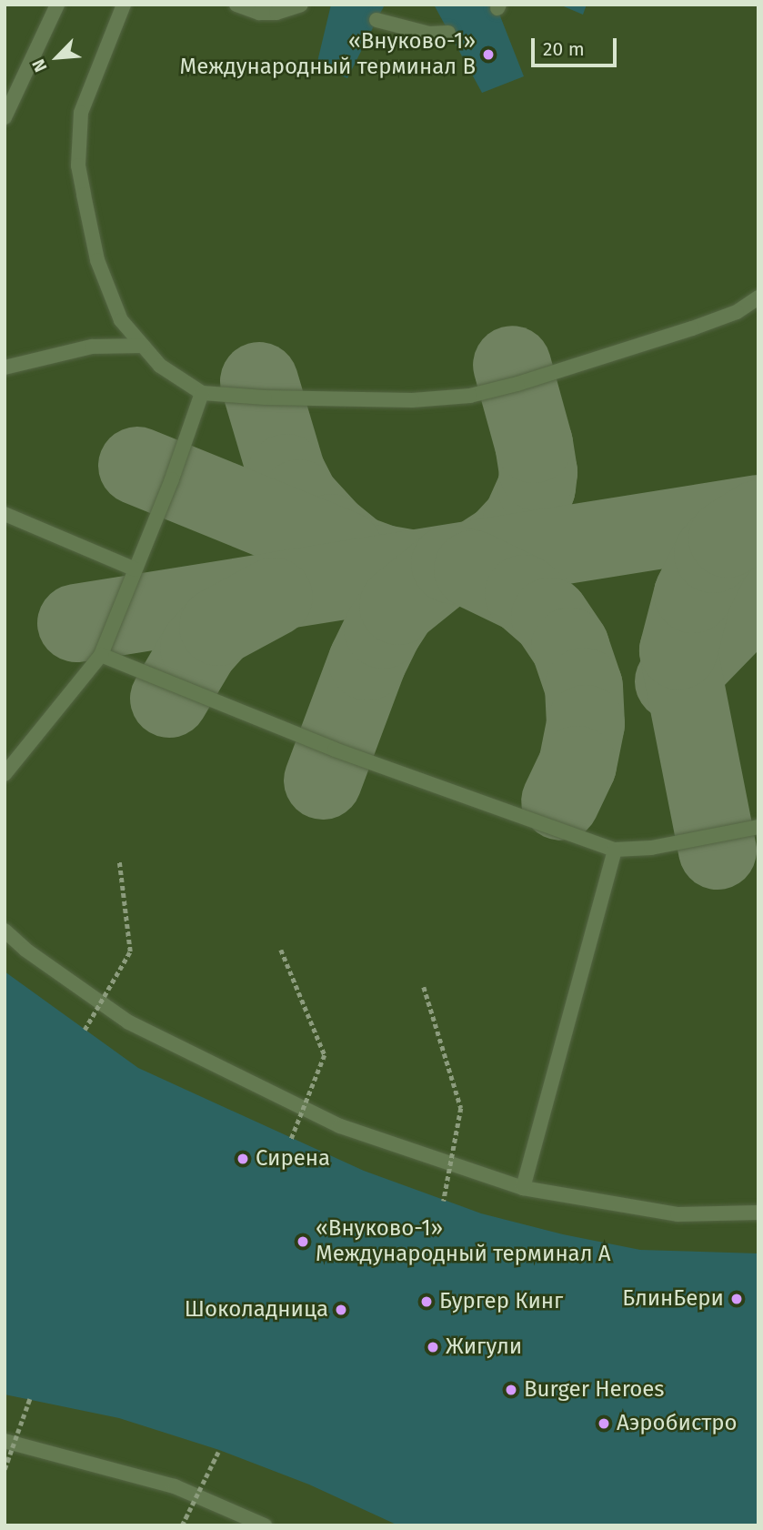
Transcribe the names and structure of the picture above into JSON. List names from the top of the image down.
{
  "places": [
    "«Внуково-1» Международный терминал B",
    "Сирена",
    "«Внуково-1» Международный терминал А",
    "БлинБери",
    "Бургер Кинг",
    "Шоколадница",
    "Жигули",
    "Burger Heroes",
    "Аэробистро"
  ],
  "scale_bar": "20 m",
  "north": "bottom left"
}
